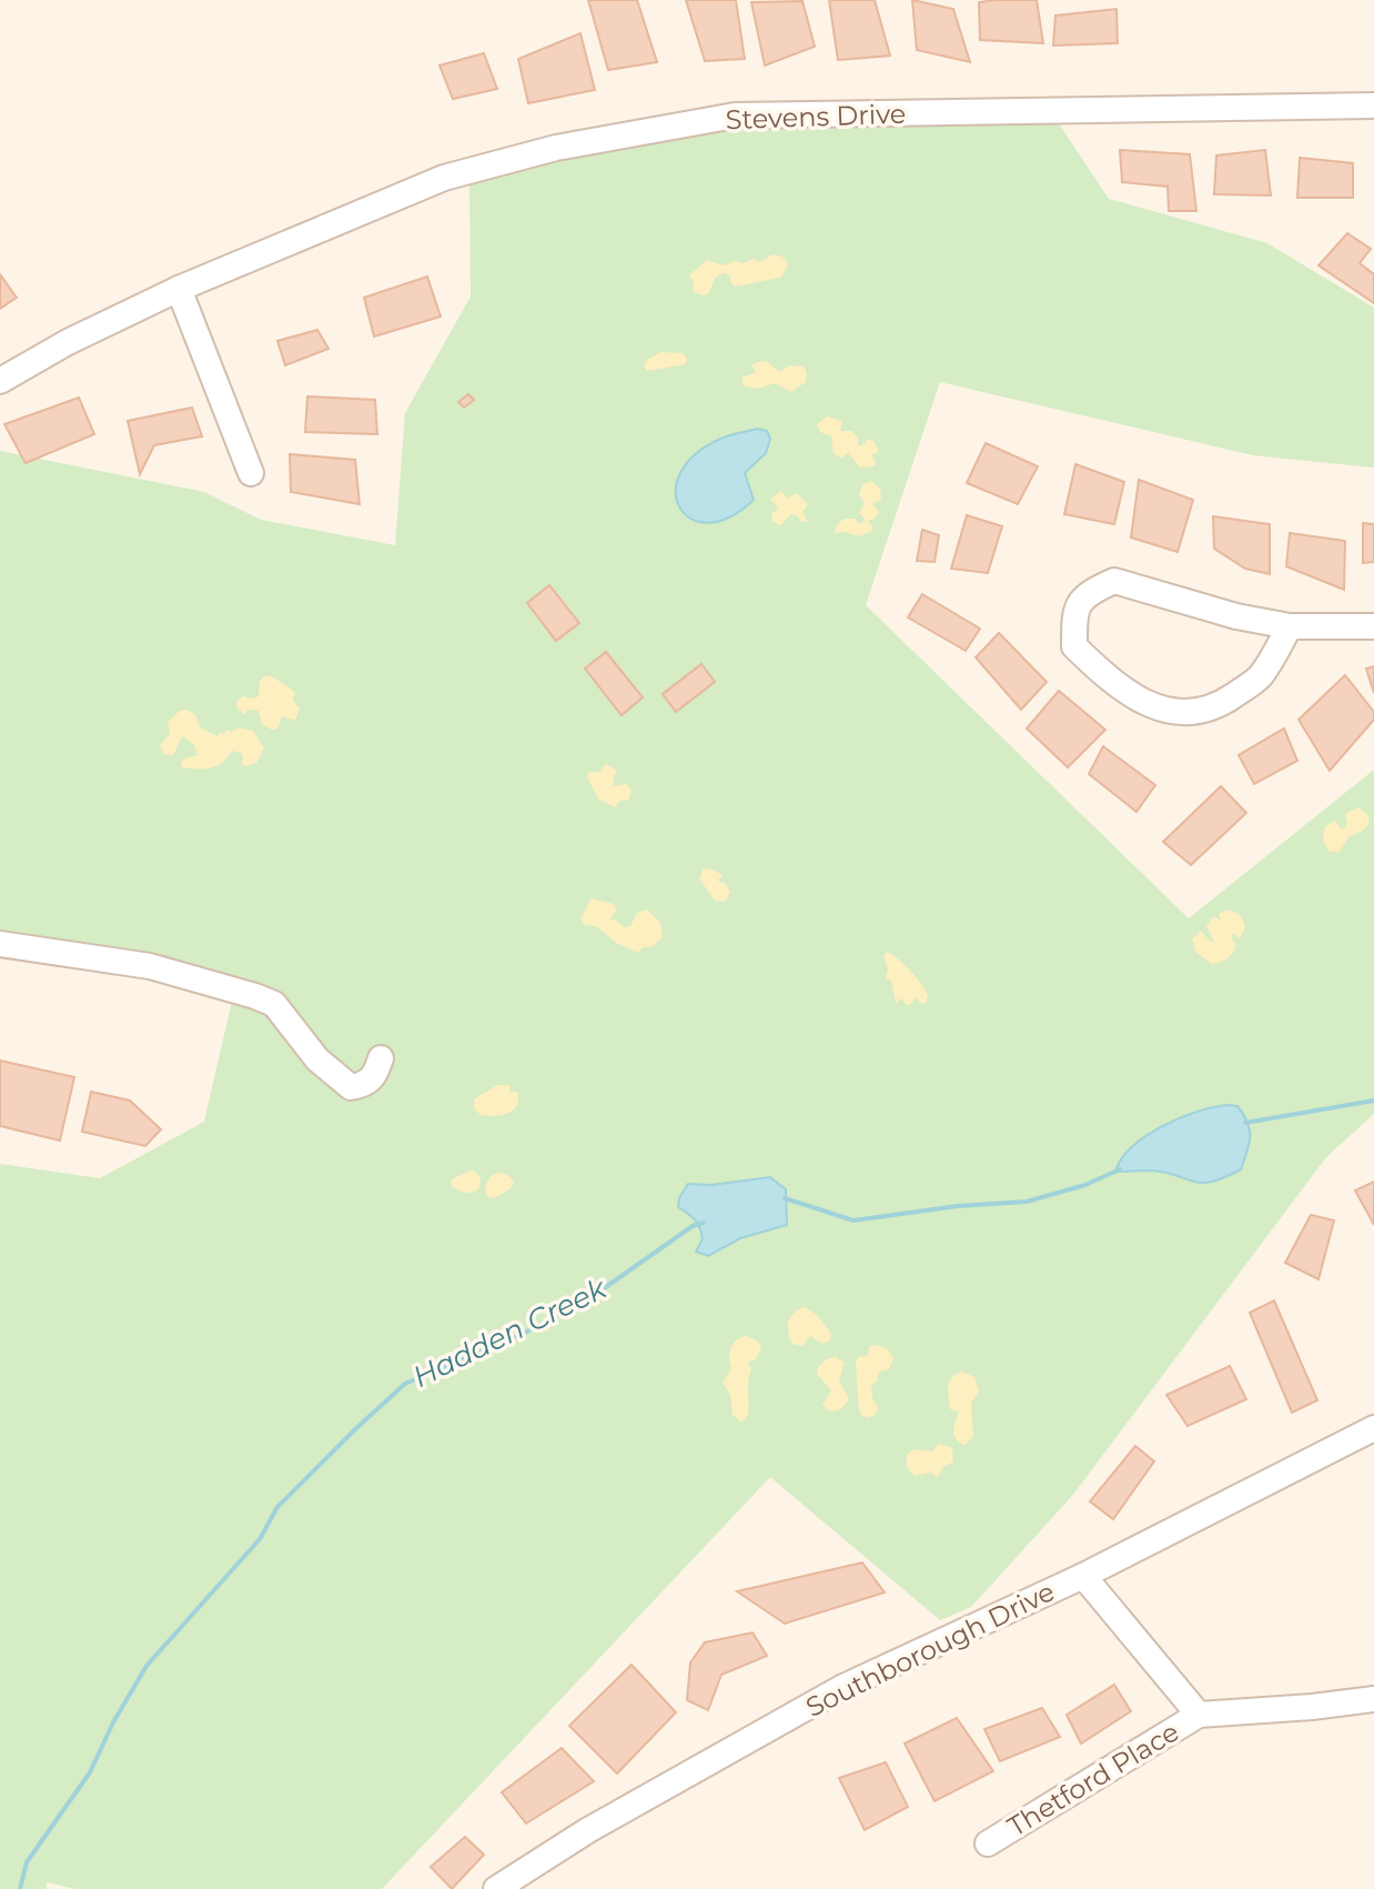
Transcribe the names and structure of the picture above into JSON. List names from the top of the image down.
{
  "streets": {
    "street": ["Stevens Drive", "Southborough Drive", "Thetford Place"]
  },
  "water": ["Hadden Creek"]
}
